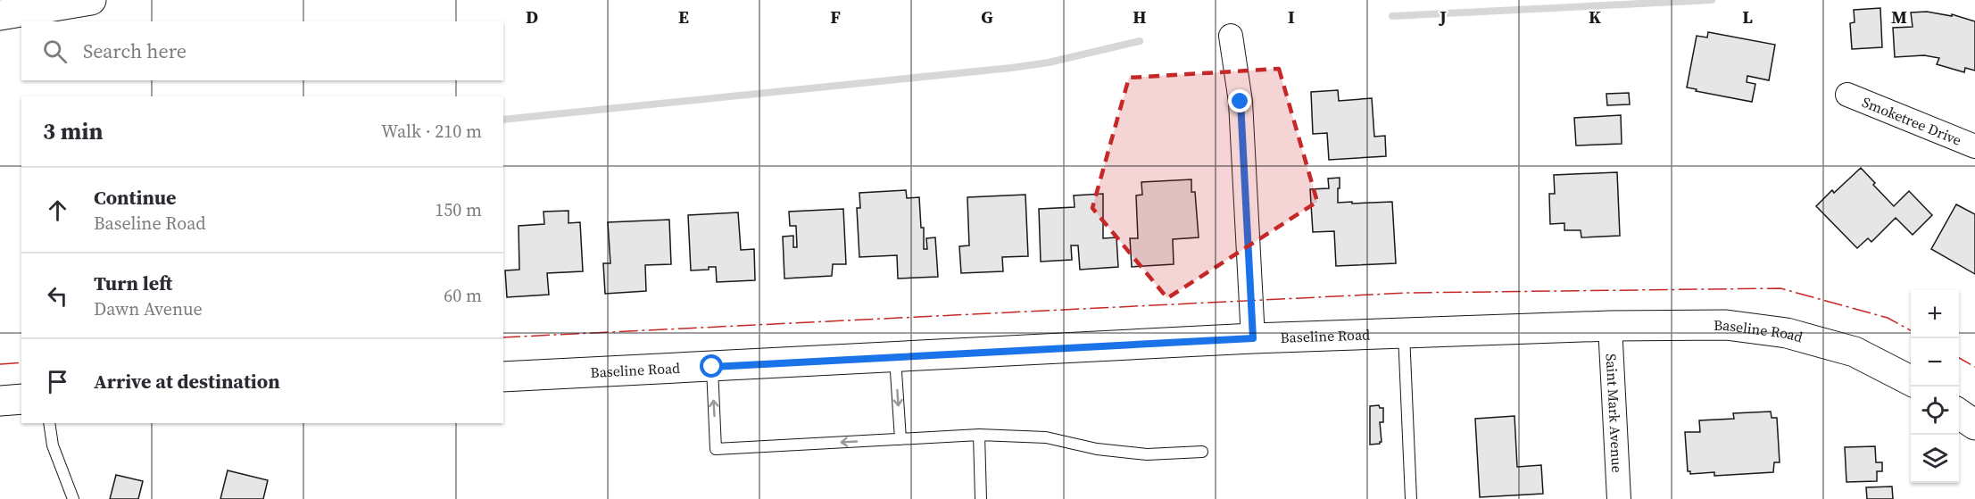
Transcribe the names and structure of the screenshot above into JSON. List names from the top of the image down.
{
  "streets": {
    "main road": ["Baseline Road"],
    "street": ["Smoketree Drive", "Saint Mark Avenue"]
  },
  "crossings": [
    ["Baseline Road", "Saint Mark Avenue"]
  ],
  "page": {
    "search": "Search here",
    "heading": ["3 min", "Walk · 210 m"],
    "list": [
      ["Continue", "Baseline Road", "150 m"],
      ["Turn left", "Dawn Avenue", "60 m"],
      "Arrive at destination"
    ],
    "map_buttons": ["+", "−"]
  },
  "grid": {
    "columns": [
      "D",
      "E",
      "F",
      "G",
      "H",
      "I",
      "J",
      "K",
      "L",
      "M"
    ]
  }
}
